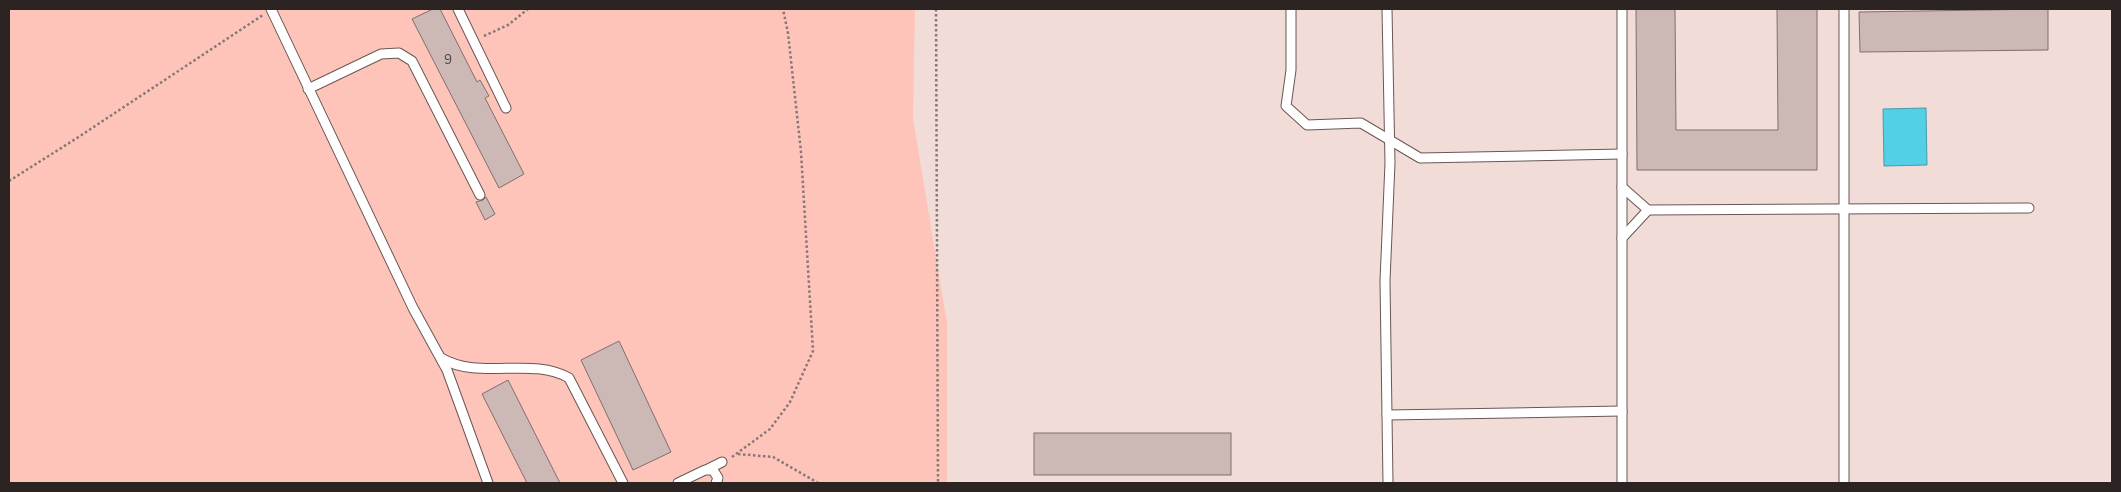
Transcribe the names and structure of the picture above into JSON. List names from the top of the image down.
{
  "house_numbers": ["9"]
}
